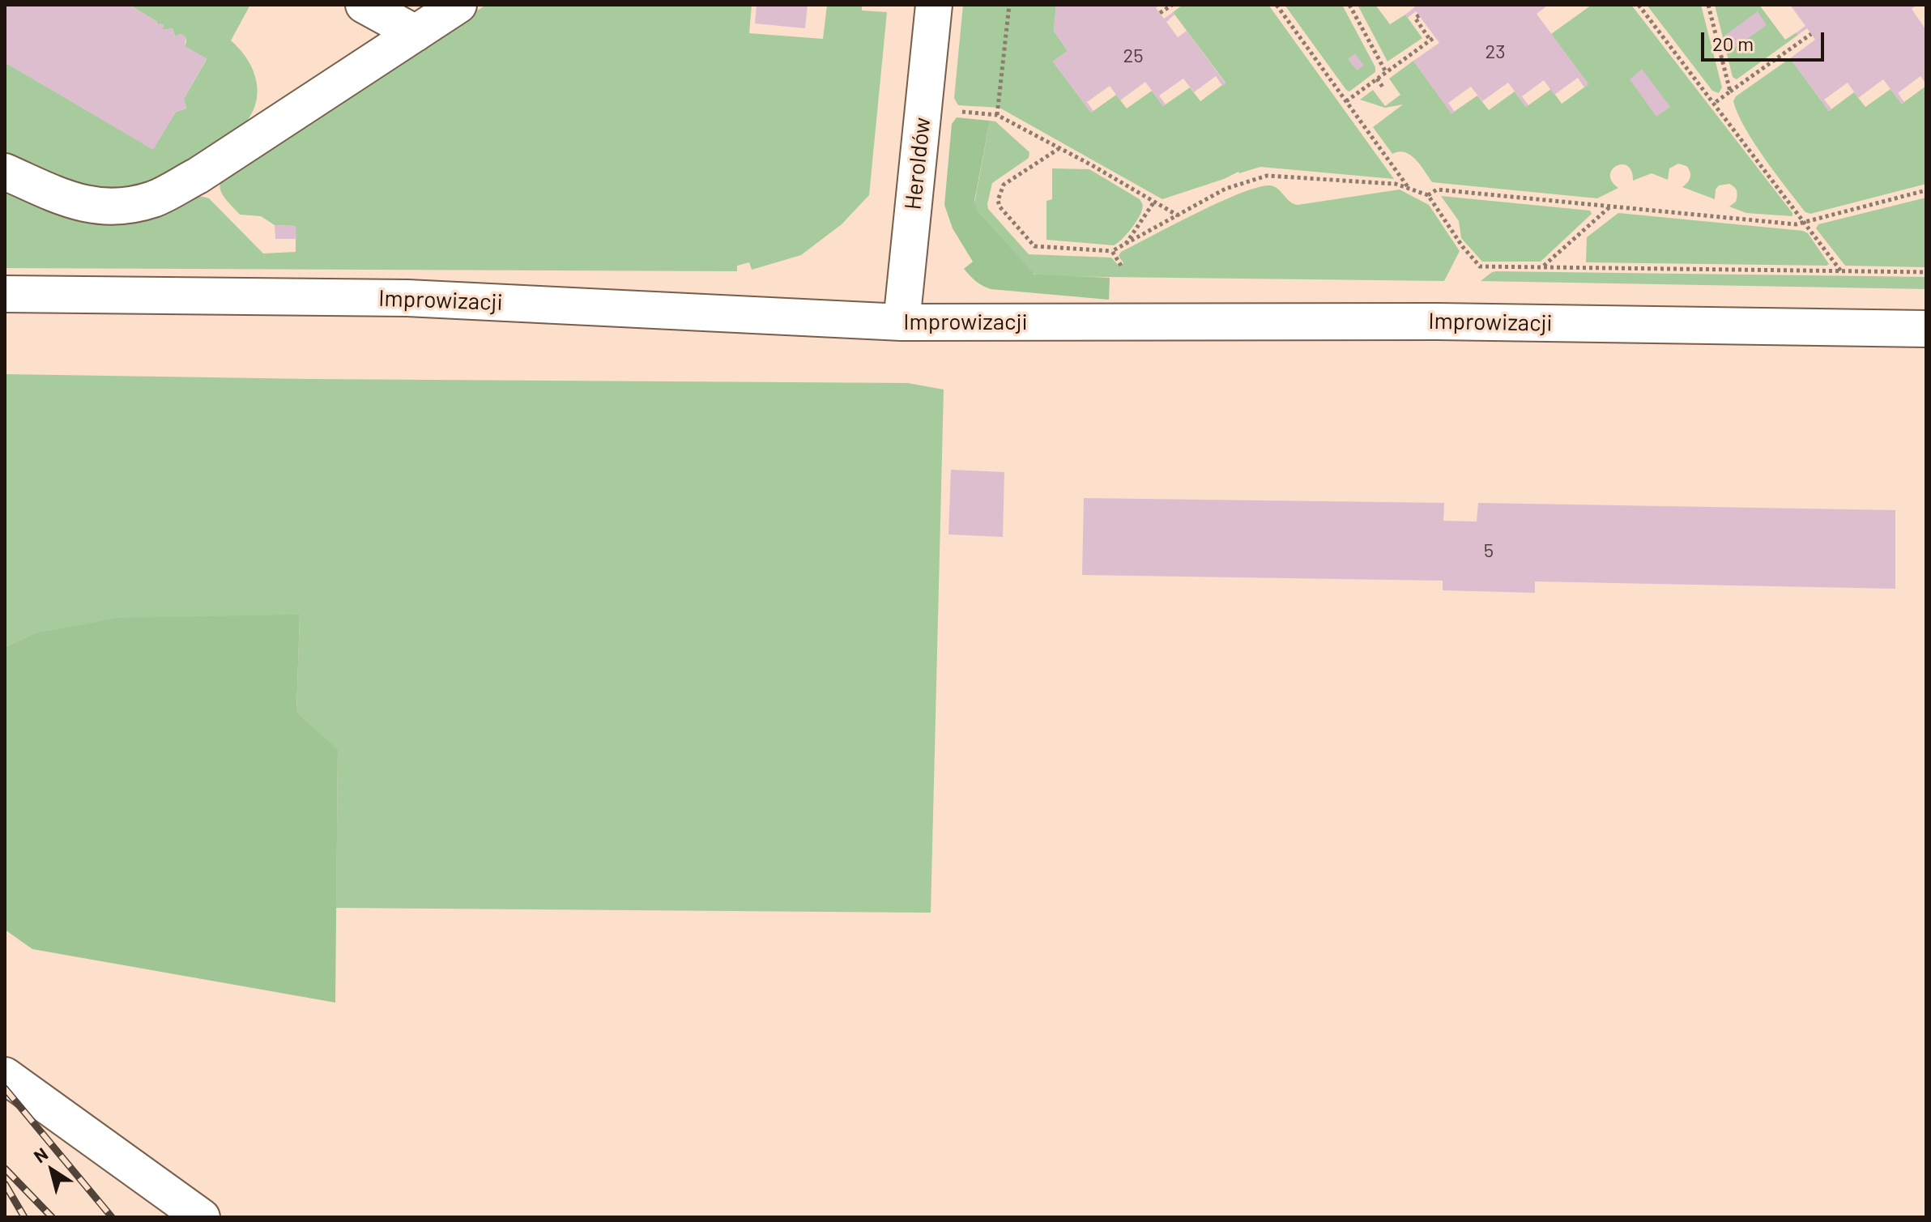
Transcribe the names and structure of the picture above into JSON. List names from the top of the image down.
{
  "streets": {
    "street": ["Heroldów", "Improwizacji"]
  },
  "crossings": [
    ["Heroldów", "Improwizacji"]
  ],
  "house_numbers": ["23", "25", "5"],
  "scale_bar": "20 m",
  "north": "top left"
}
